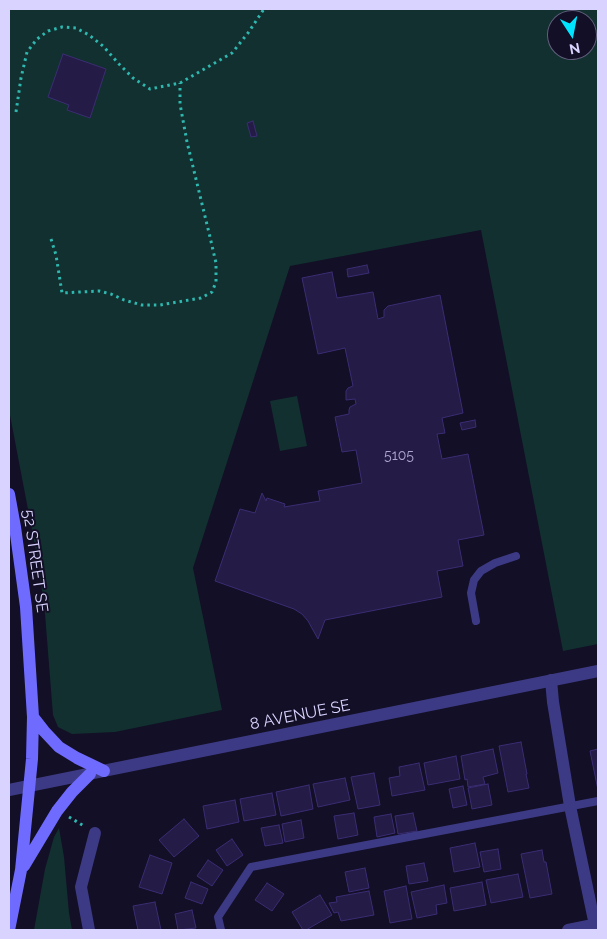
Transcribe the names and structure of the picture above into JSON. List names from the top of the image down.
{
  "streets": {
    "main road": ["52 STREET SE"],
    "street": ["8 AVENUE SE"]
  },
  "crossings": [
    ["52 STREET SE", "8 AVENUE SE"]
  ],
  "house_numbers": ["5105"],
  "north": "bottom"
}
